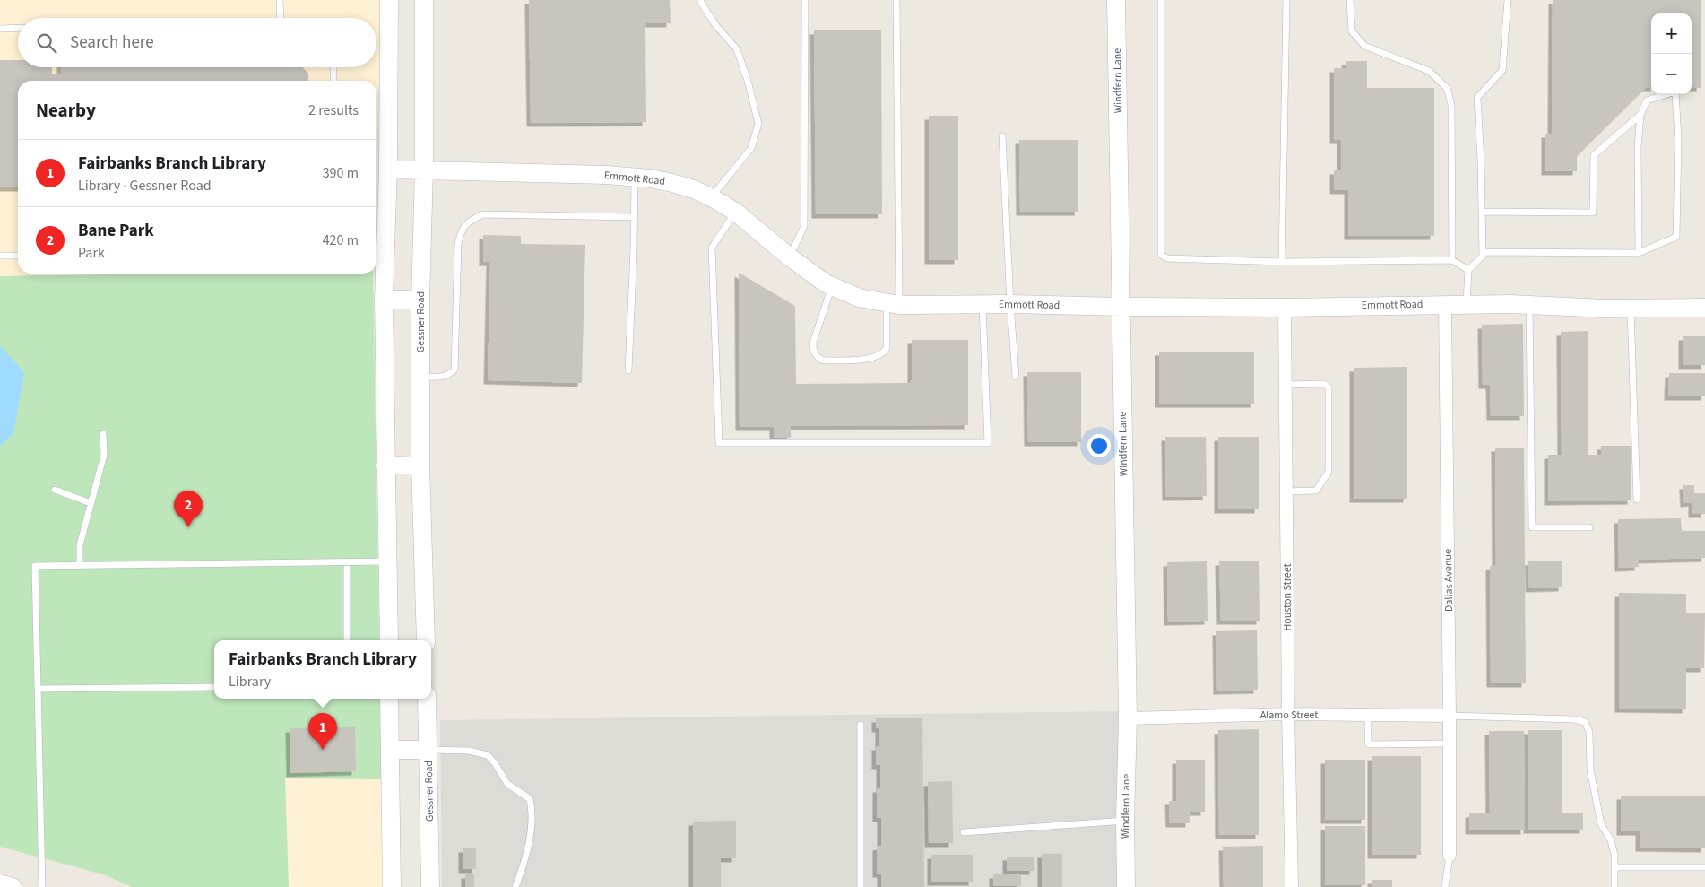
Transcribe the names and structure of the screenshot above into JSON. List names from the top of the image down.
{
  "streets": {
    "street": [
      "Windfern Lane",
      "Emmott Road",
      "Gessner Road",
      "Dallas Avenue",
      "Houston Street",
      "Alamo Street"
    ]
  },
  "crossings": [
    ["Windfern Lane", "Emmott Road"],
    ["Windfern Lane", "Alamo Street"],
    ["Emmott Road", "Gessner Road"],
    ["Emmott Road", "Dallas Avenue"],
    ["Emmott Road", "Houston Street"],
    ["Dallas Avenue", "Alamo Street"],
    ["Houston Street", "Alamo Street"]
  ],
  "page": {
    "map_buttons": ["+", "−"],
    "search": "Search here",
    "heading": ["Nearby", "2 results"],
    "list": [
      {
        "mark": "1",
        "name": "Fairbanks Branch Library",
        "note": "Library · Gessner Road",
        "value": "390 m"
      },
      {
        "mark": "2",
        "name": "Bane Park",
        "note": "Park",
        "value": "420 m"
      }
    ],
    "pins": ["2", "1"],
    "popup": ["Fairbanks Branch Library", "Library"]
  }
}
